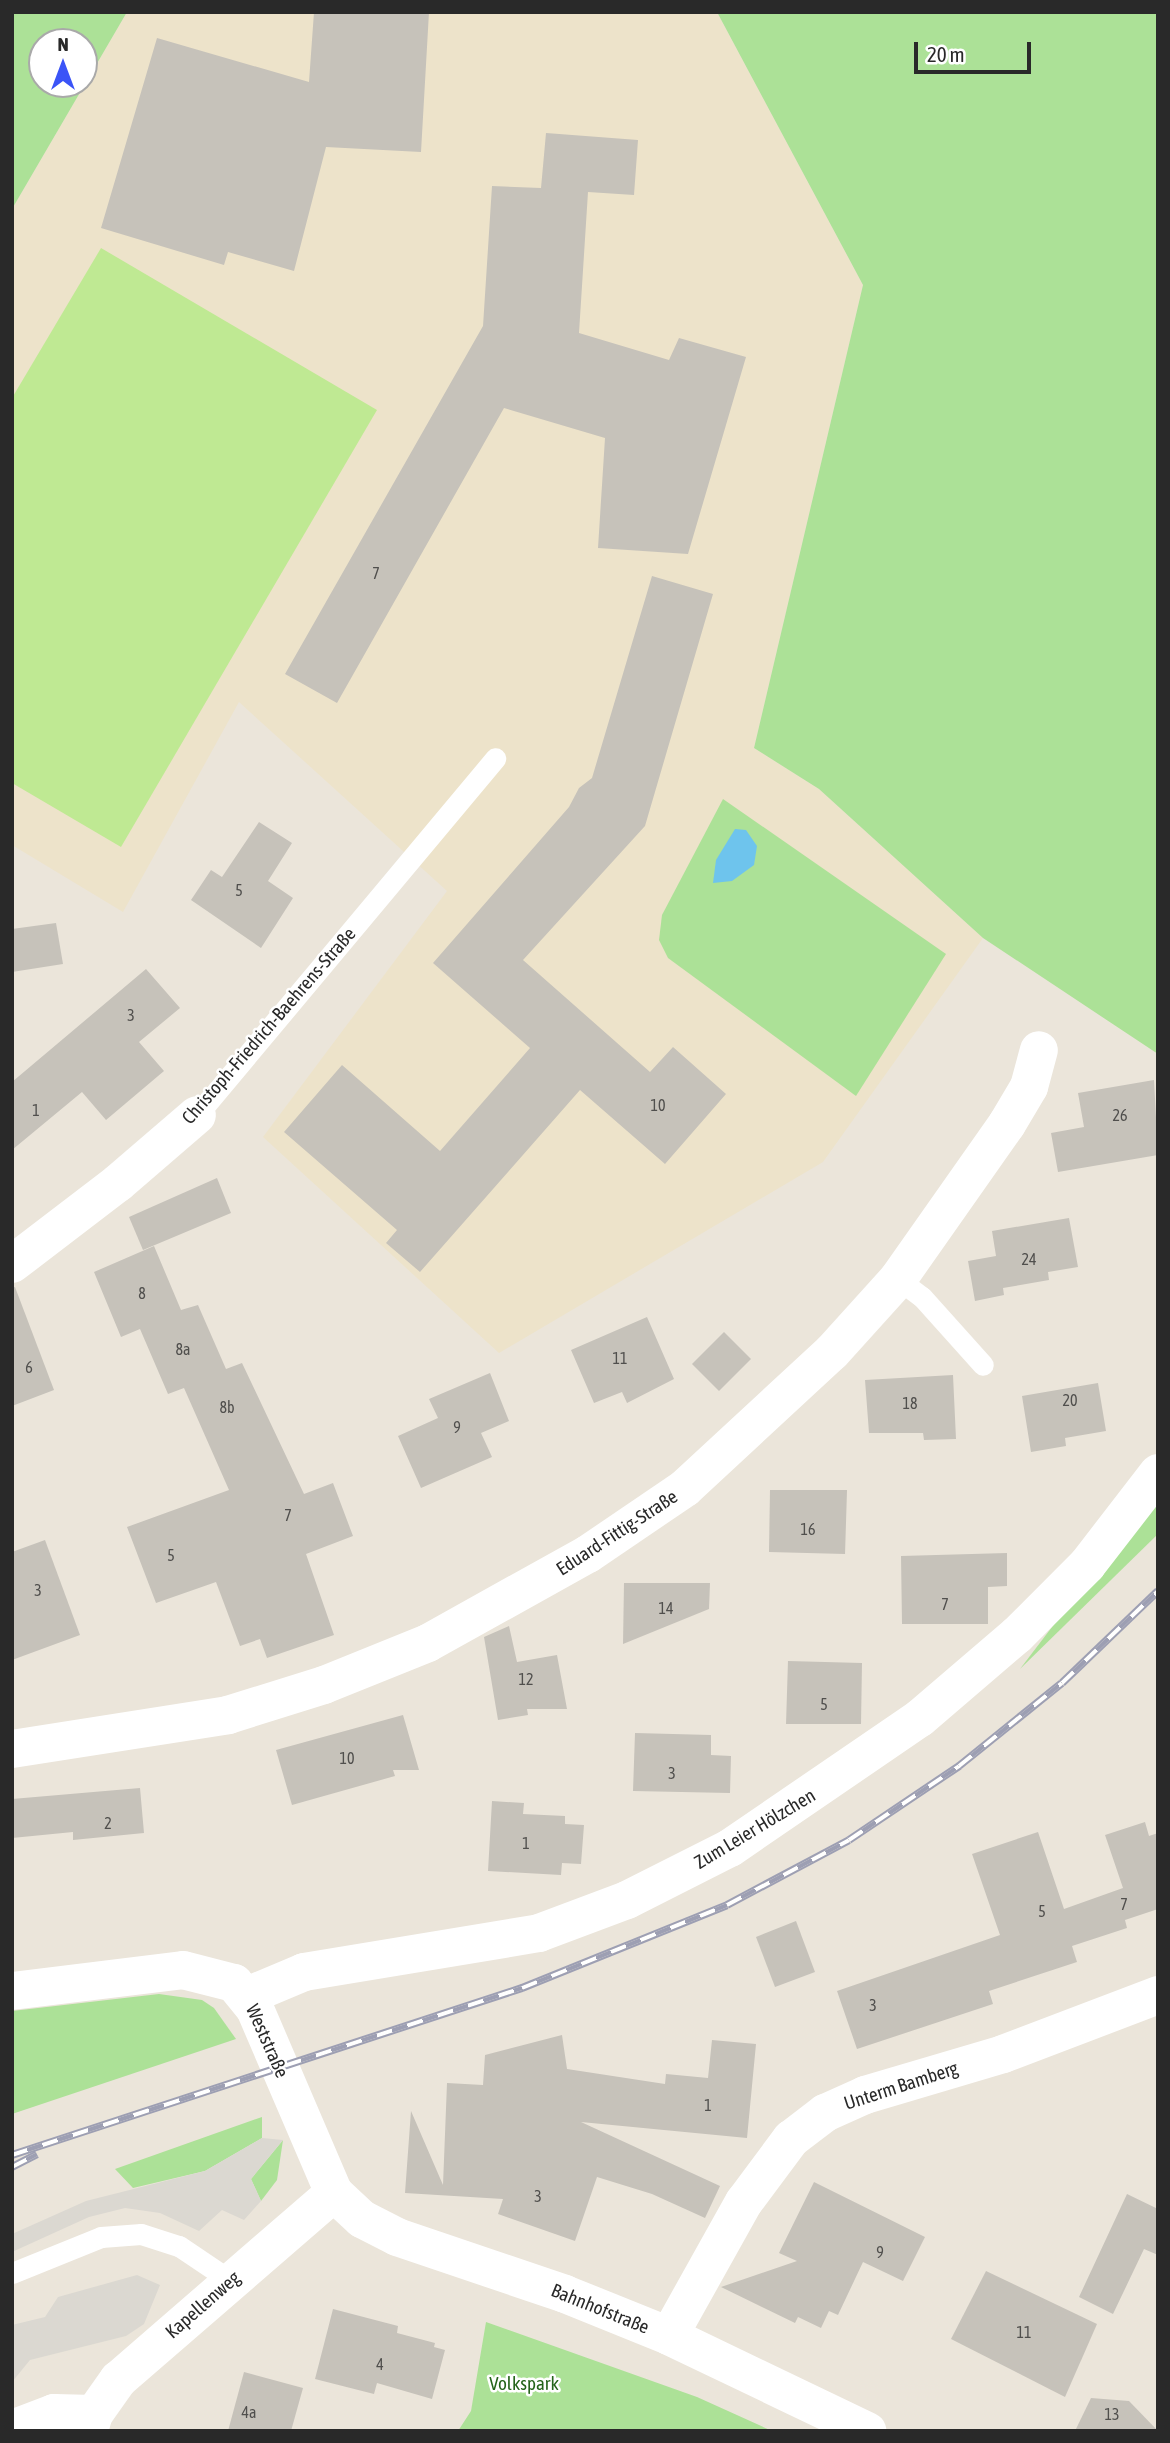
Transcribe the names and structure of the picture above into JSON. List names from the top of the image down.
{
  "streets": {
    "street": [
      "Christoph-Friedrich-Baehrens-Straße",
      "Eduard-Fittig-Straße",
      "Zum Leier Hölzchen",
      "Weststraße",
      "Unterm Bamberg",
      "Kapellenweg",
      "Bahnhofstraße"
    ]
  },
  "crossings": [
    ["Zum Leier Hölzchen", "Weststraße"],
    ["Weststraße", "Kapellenweg"],
    ["Weststraße", "Bahnhofstraße"],
    ["Unterm Bamberg", "Bahnhofstraße"],
    ["Kapellenweg", "Bahnhofstraße"]
  ],
  "parks": ["Volkspark"],
  "house_numbers": [
    "7",
    "5",
    "3",
    "10",
    "1",
    "26",
    "24",
    "8",
    "8a",
    "11",
    "6",
    "20",
    "18",
    "8b",
    "9",
    "7",
    "16",
    "5",
    "3",
    "7",
    "14",
    "12",
    "5",
    "10",
    "3",
    "2",
    "1",
    "7",
    "5",
    "3",
    "1",
    "3",
    "9",
    "11",
    "4",
    "4a",
    "13"
  ],
  "scale_bar": "20 m",
  "north": "top"
}
